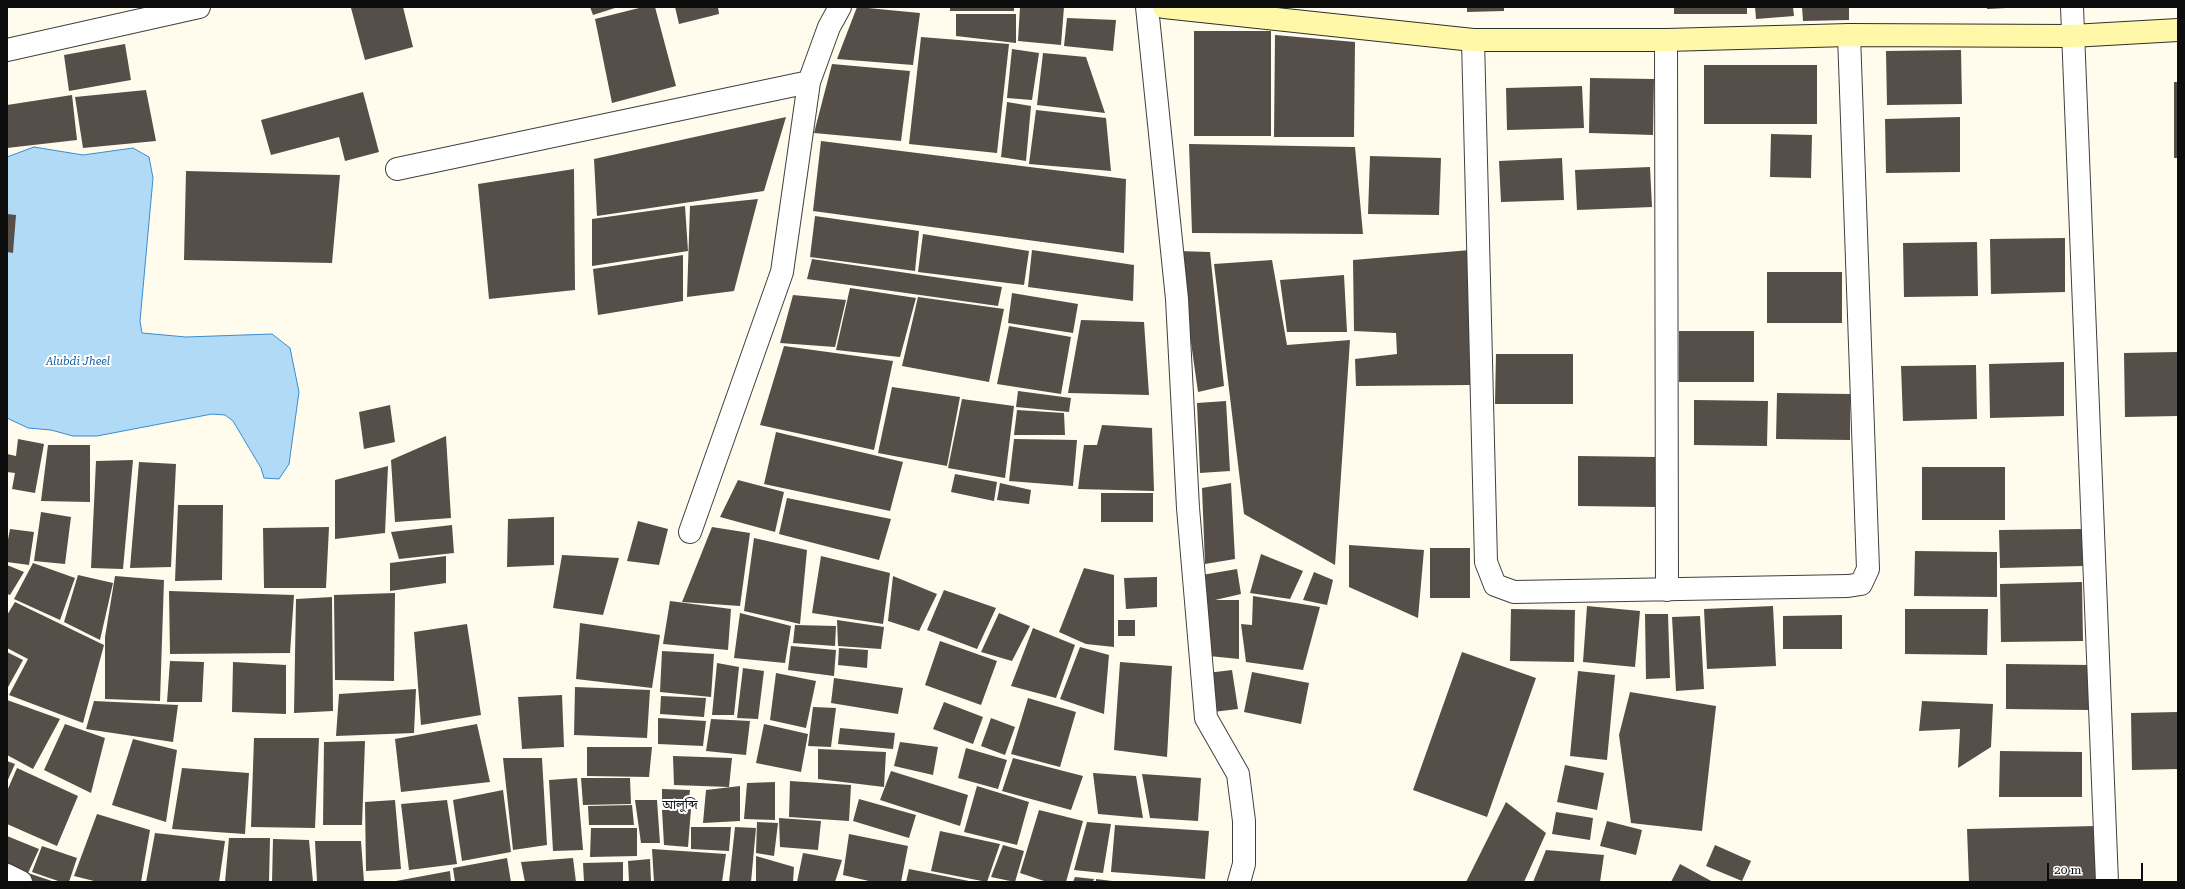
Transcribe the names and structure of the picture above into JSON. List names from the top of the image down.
{
  "districts": ["আলুব্দি"],
  "water": ["Alubdi Jheel"],
  "scale_bar": "20 m"
}
